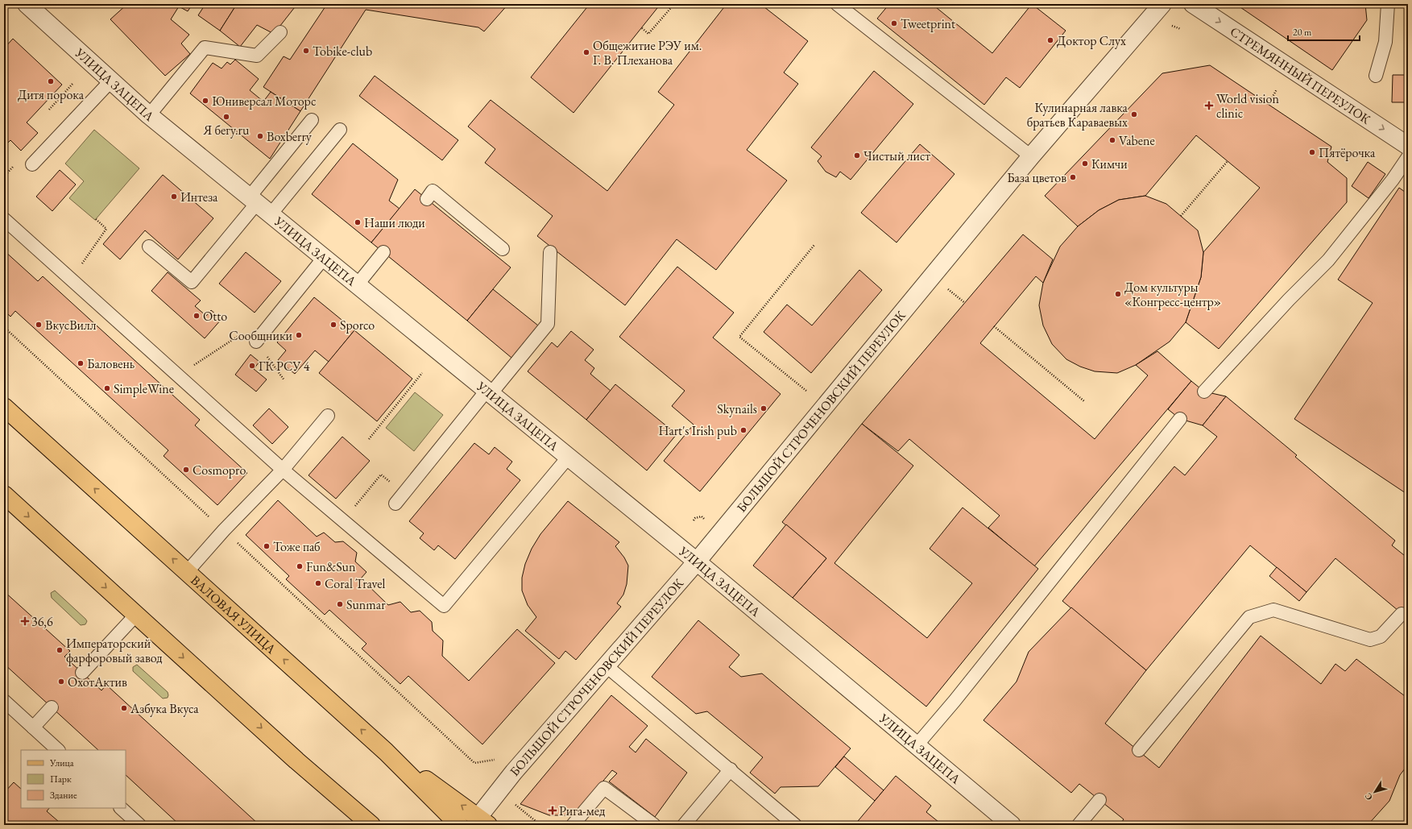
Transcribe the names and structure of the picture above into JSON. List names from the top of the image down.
{
  "streets": {
    "main road": ["ВАЛОВАЯ УЛИЦА"],
    "street": ["СТРЕМЯННЫЙ ПЕРЕУЛОК", "УЛИЦА ЗАЦЕПА", "БОЛЬШОЙ СТРОЧЕНОВСКИЙ ПЕРЕУЛОК"]
  },
  "crossings": [
    ["УЛИЦА ЗАЦЕПА", "БОЛЬШОЙ СТРОЧЕНОВСКИЙ ПЕРЕУЛОК"]
  ],
  "one_way": ["СТРЕМЯННЫЙ ПЕРЕУЛОК"],
  "places": {
    "other": [
      "Tweetprint",
      "Доктор Слух",
      "Tobike-club",
      "Общежитие РЭУ им. Г. В. Плеханова",
      "Дитя порока",
      "Юниверсал Моторс",
      "Кулинарная лавка братьев Караваевых",
      "Я бегу.ru",
      "Boxberry",
      "Vabene",
      "Пятёрочка",
      "Чистый лист",
      "Кимчи",
      "База цветов",
      "Интеза",
      "Наши люди",
      "Дом культуры «Конгресс-центр»",
      "Otto",
      "ВкусВилл",
      "Sporco",
      "Сообщники",
      "Баловень",
      "ГК РСУ 4",
      "SimpleWine",
      "Skynails",
      "Hart's Irish pub",
      "Cosmopro",
      "Тоже паб",
      "Fun&Sun",
      "Coral Travel",
      "Sunmar",
      "Императорский фарфоровый завод",
      "ОхотАктив",
      "Азбука Вкуса"
    ],
    "health": ["World vision clinic", "36,6", "Рига-мед"]
  },
  "legend": ["Улица", "Парк", "Здание"],
  "scale_bar": "20 m",
  "north": "bottom left"
}
